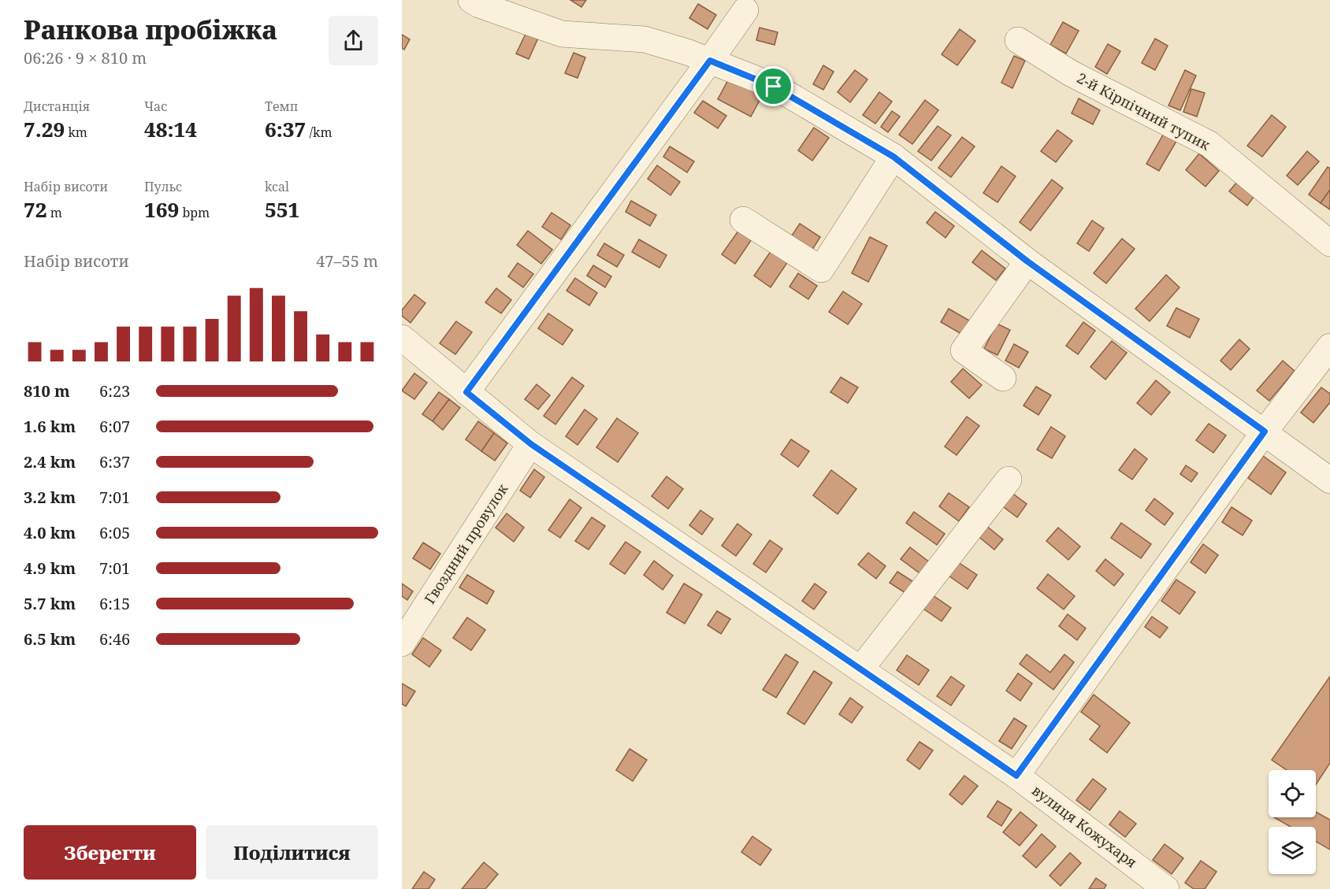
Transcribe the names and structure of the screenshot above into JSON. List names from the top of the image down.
{
  "streets": {
    "street": ["2-й Кірпічний тупик", "Гвоздний провулок", "вулиця Кожухаря"]
  },
  "crossings": [
    ["Гвоздний провулок", "вулиця Кожухаря"]
  ],
  "page": {
    "heading": ["Ранкова пробіжка", "06:26 · 9 × 810 m"],
    "stats": [
      ["Дистанція", "7.29 km"],
      ["Час", "48:14"],
      ["Темп", "6:37 /km"],
      ["Набір висоти", "72 m"],
      ["Пульс", "169 bpm"],
      ["kcal", "551"]
    ],
    "chart": ["Набір висоти", "47–55 m"],
    "list": [
      {
        "name": "810 m",
        "note": "6:23"
      },
      {
        "name": "1.6 km",
        "note": "6:07"
      },
      {
        "name": "2.4 km",
        "note": "6:37"
      },
      {
        "name": "3.2 km",
        "note": "7:01"
      },
      {
        "name": "4.0 km",
        "note": "6:05"
      },
      {
        "name": "4.9 km",
        "note": "7:01"
      },
      {
        "name": "5.7 km",
        "note": "6:15"
      },
      {
        "name": "6.5 km",
        "note": "6:46"
      }
    ],
    "buttons": ["Зберегти", "Поділитися"]
  }
}
